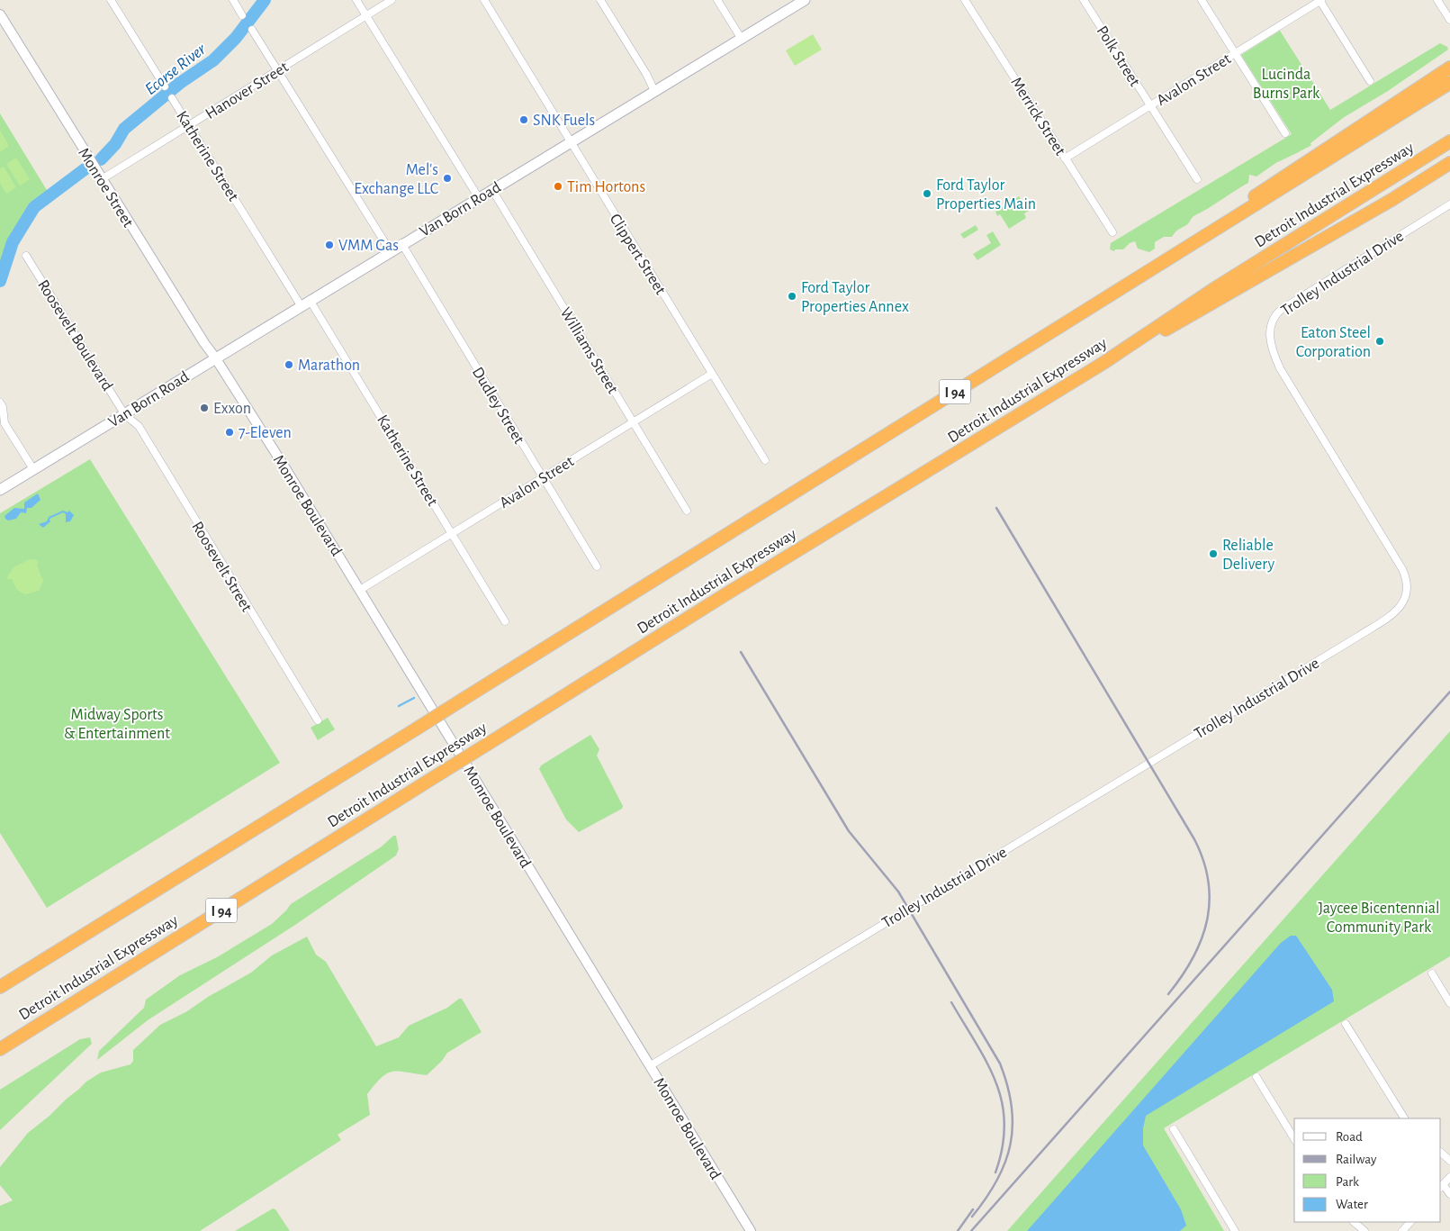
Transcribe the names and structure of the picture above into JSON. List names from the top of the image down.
{
  "streets": {
    "highway": ["Detroit Industrial Expressway", "I 94"],
    "main road": ["Van Born Road"],
    "street": [
      "Polk Street",
      "Avalon Street",
      "Hanover Street",
      "Merrick Street",
      "Katherine Street",
      "Monroe Street",
      "Clippert Street",
      "Trolley Industrial Drive",
      "Roosevelt Boulevard",
      "Williams Street",
      "Dudley Street",
      "Monroe Boulevard",
      "Roosevelt Street"
    ]
  },
  "crossings": [
    ["Polk Street", "Avalon Street"],
    ["Avalon Street", "Merrick Street"],
    ["Avalon Street", "Katherine Street"],
    ["Avalon Street", "Clippert Street"],
    ["Avalon Street", "Williams Street"],
    ["Avalon Street", "Dudley Street"],
    ["Avalon Street", "Monroe Boulevard"],
    ["Hanover Street", "Katherine Street"],
    ["Hanover Street", "Monroe Street"],
    ["Katherine Street", "Van Born Road"],
    ["Monroe Street", "Van Born Road"],
    ["Monroe Street", "Monroe Boulevard"],
    ["Van Born Road", "Clippert Street"],
    ["Van Born Road", "Roosevelt Boulevard"],
    ["Van Born Road", "Williams Street"],
    ["Van Born Road", "Dudley Street"],
    ["Van Born Road", "Monroe Boulevard"],
    ["Van Born Road", "Roosevelt Street"],
    ["Trolley Industrial Drive", "Monroe Boulevard"],
    ["Roosevelt Boulevard", "Roosevelt Street"]
  ],
  "water": ["Ecorse River"],
  "parks": ["Lucinda Burns Park", "Midway Sports & Entertainment", "Jaycee Bicentennial Community Park"],
  "places": [
    "SNK Fuels",
    "Mel's Exchange LLC",
    "Tim Hortons",
    "Ford Taylor Properties Main",
    "VMM Gas",
    "Ford Taylor Properties Annex",
    "Eaton Steel Corporation",
    "Marathon",
    "Exxon",
    "7-Eleven",
    "Reliable Delivery"
  ],
  "legend": [
    "Road",
    "Railway",
    "Park",
    "Water"
  ]
}
